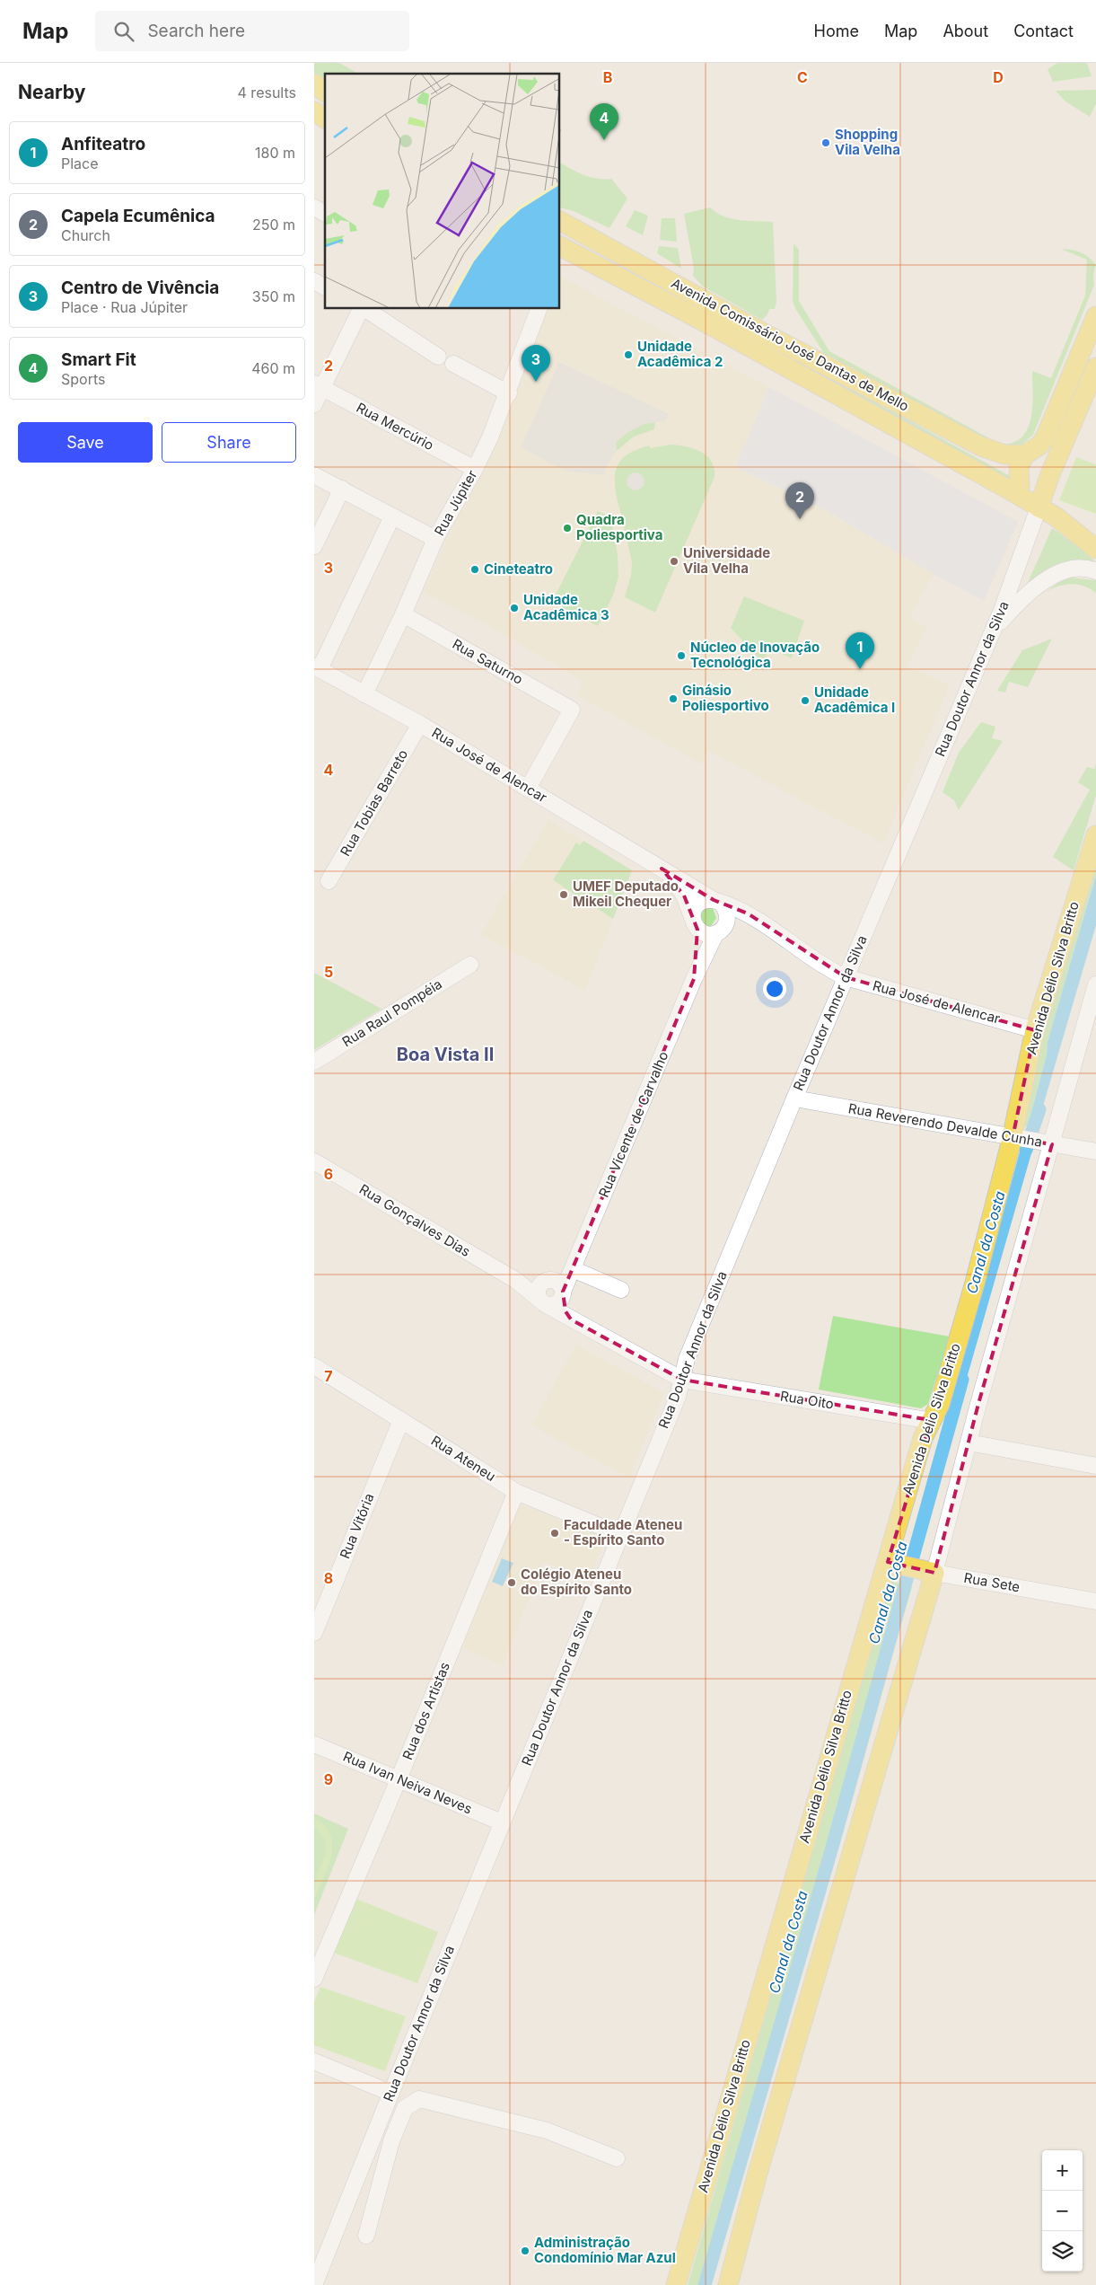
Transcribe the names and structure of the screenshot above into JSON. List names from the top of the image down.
{
  "streets": {
    "main road": [
      "Avenida Comissário José Dantas de Mello",
      "Rua Doutor Annor da Silva",
      "Avenida Délio Silva Britto",
      "Rua Sete"
    ],
    "street": [
      "Rua Mercúrio",
      "Rua Júpiter",
      "Rua Saturno",
      "Rua José de Alencar",
      "Rua Tobias Barreto",
      "Rua Raul Pompéia",
      "Rua Vicente de Carvalho",
      "Rua Reverendo Devalde Cunha",
      "Rua Gonçalves Dias",
      "Rua Oito",
      "Rua Ateneu",
      "Rua Vitória",
      "Rua dos Artistas",
      "Rua Ivan Neiva Neves"
    ]
  },
  "crossings": [
    ["Avenida Comissário José Dantas de Mello", "Rua Doutor Annor da Silva"],
    ["Rua Mercúrio", "Rua Júpiter"],
    ["Rua Júpiter", "Rua Saturno"],
    ["Rua Júpiter", "Rua José de Alencar"],
    ["Rua Saturno", "Rua José de Alencar"],
    ["Rua Doutor Annor da Silva", "Rua José de Alencar"],
    ["Rua Doutor Annor da Silva", "Rua Reverendo Devalde Cunha"],
    ["Rua Doutor Annor da Silva", "Rua Gonçalves Dias"],
    ["Rua Doutor Annor da Silva", "Rua Oito"],
    ["Rua Doutor Annor da Silva", "Rua Ateneu"],
    ["Rua Doutor Annor da Silva", "Rua Ivan Neiva Neves"],
    ["Rua José de Alencar", "Rua Tobias Barreto"],
    ["Rua José de Alencar", "Avenida Délio Silva Britto"],
    ["Rua José de Alencar", "Rua Vicente de Carvalho"],
    ["Avenida Délio Silva Britto", "Rua Reverendo Devalde Cunha"],
    ["Avenida Délio Silva Britto", "Rua Oito"],
    ["Avenida Délio Silva Britto", "Rua Sete"],
    ["Rua Vicente de Carvalho", "Rua Gonçalves Dias"],
    ["Rua Gonçalves Dias", "Rua Oito"],
    ["Rua Ateneu", "Rua Vitória"],
    ["Rua Ateneu", "Rua dos Artistas"],
    ["Rua dos Artistas", "Rua Ivan Neiva Neves"]
  ],
  "districts": ["Boa Vista II"],
  "water": ["Canal da Costa"],
  "places": [
    "Shopping Vila Velha",
    "Unidade Acadêmica 2",
    "Quadra Poliesportiva",
    "Universidade Vila Velha",
    "Cineteatro",
    "Unidade Acadêmica 3",
    "Núcleo de Inovação Tecnológica",
    "Ginásio Poliesportivo",
    "Unidade Acadêmica I",
    "UMEF Deputado Mikeil Chequer",
    "Faculdade Ateneu - Espírito Santo",
    "Colégio Ateneu do Espírito Santo",
    "Administração Condomínio Mar Azul"
  ],
  "page": {
    "header": "Map",
    "search": "Search here",
    "nav": [
      "Home",
      "Map",
      "About",
      "Contact"
    ],
    "heading": ["Nearby", "4 results"],
    "pins": [
      "4",
      "3",
      "2",
      "1"
    ],
    "list": [
      {
        "mark": "1",
        "name": "Anfiteatro",
        "note": "Place",
        "value": "180 m"
      },
      {
        "mark": "2",
        "name": "Capela Ecumênica",
        "note": "Church",
        "value": "250 m"
      },
      {
        "mark": "3",
        "name": "Centro de Vivência",
        "note": "Place · Rua Júpiter",
        "value": "350 m"
      },
      {
        "mark": "4",
        "name": "Smart Fit",
        "note": "Sports",
        "value": "460 m"
      }
    ],
    "buttons": ["Save", "Share"],
    "map_buttons": ["+", "−"]
  },
  "grid": {
    "columns": ["B", "C", "D"],
    "rows": [
      "2",
      "3",
      "4",
      "5",
      "6",
      "7",
      "8",
      "9"
    ]
  }
}
